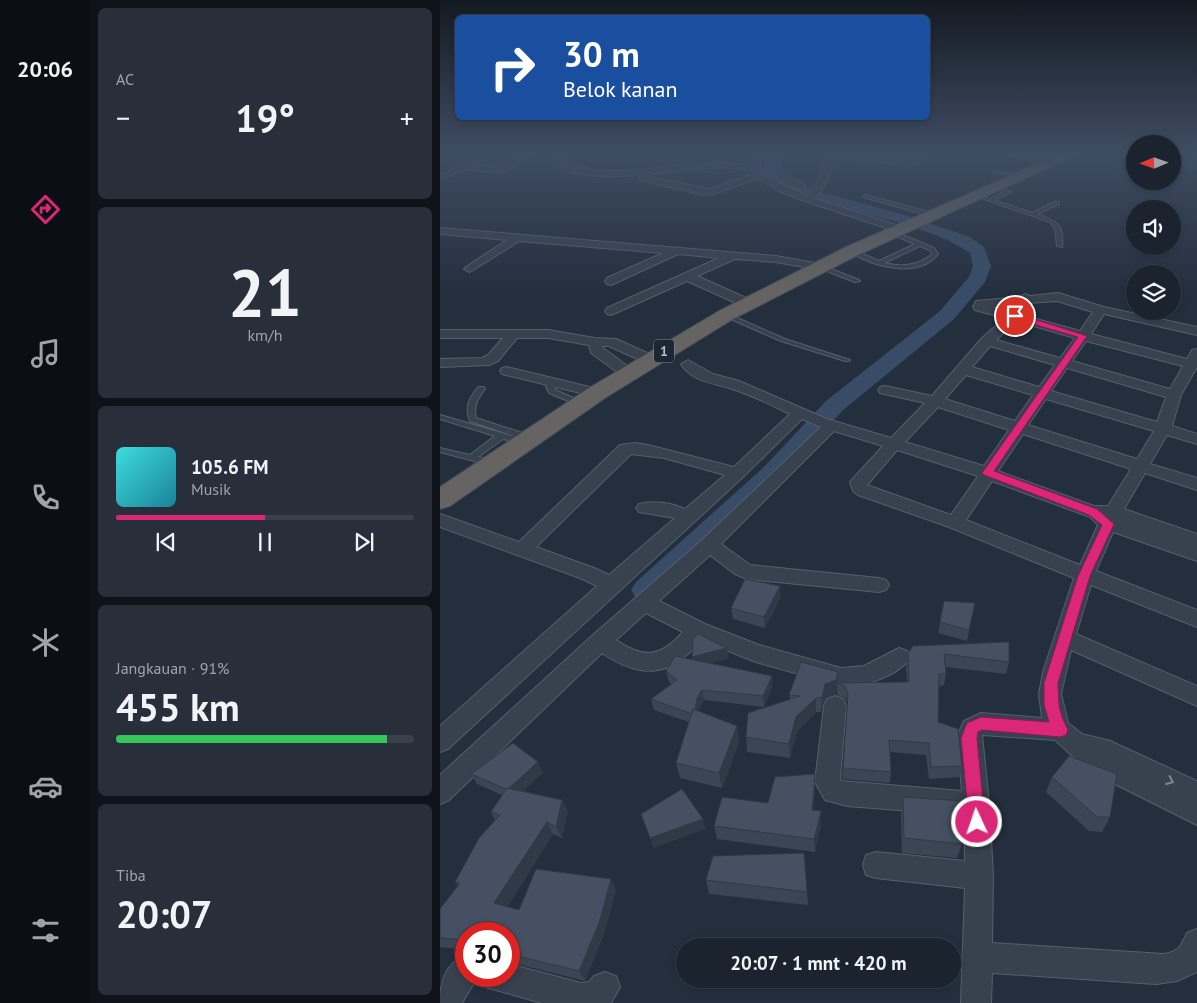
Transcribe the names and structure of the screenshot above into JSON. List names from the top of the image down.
{
  "streets": {
    "highway": ["1"]
  },
  "north": "left",
  "page": {
    "tabs": "20:06",
    "tile": [
      "AC",
      ["21", "km/h"],
      ["Jangkauan · 91%", "455 km"],
      ["Tiba", "20:07"]
    ],
    "turn": ["30 m", "Belok kanan"],
    "heat": ["−", "19°", "+"],
    "song": ["105.6 FM", "Musik"],
    "limit": "30",
    "trip": "20:07 · 1 mnt · 420 m"
  }
}
